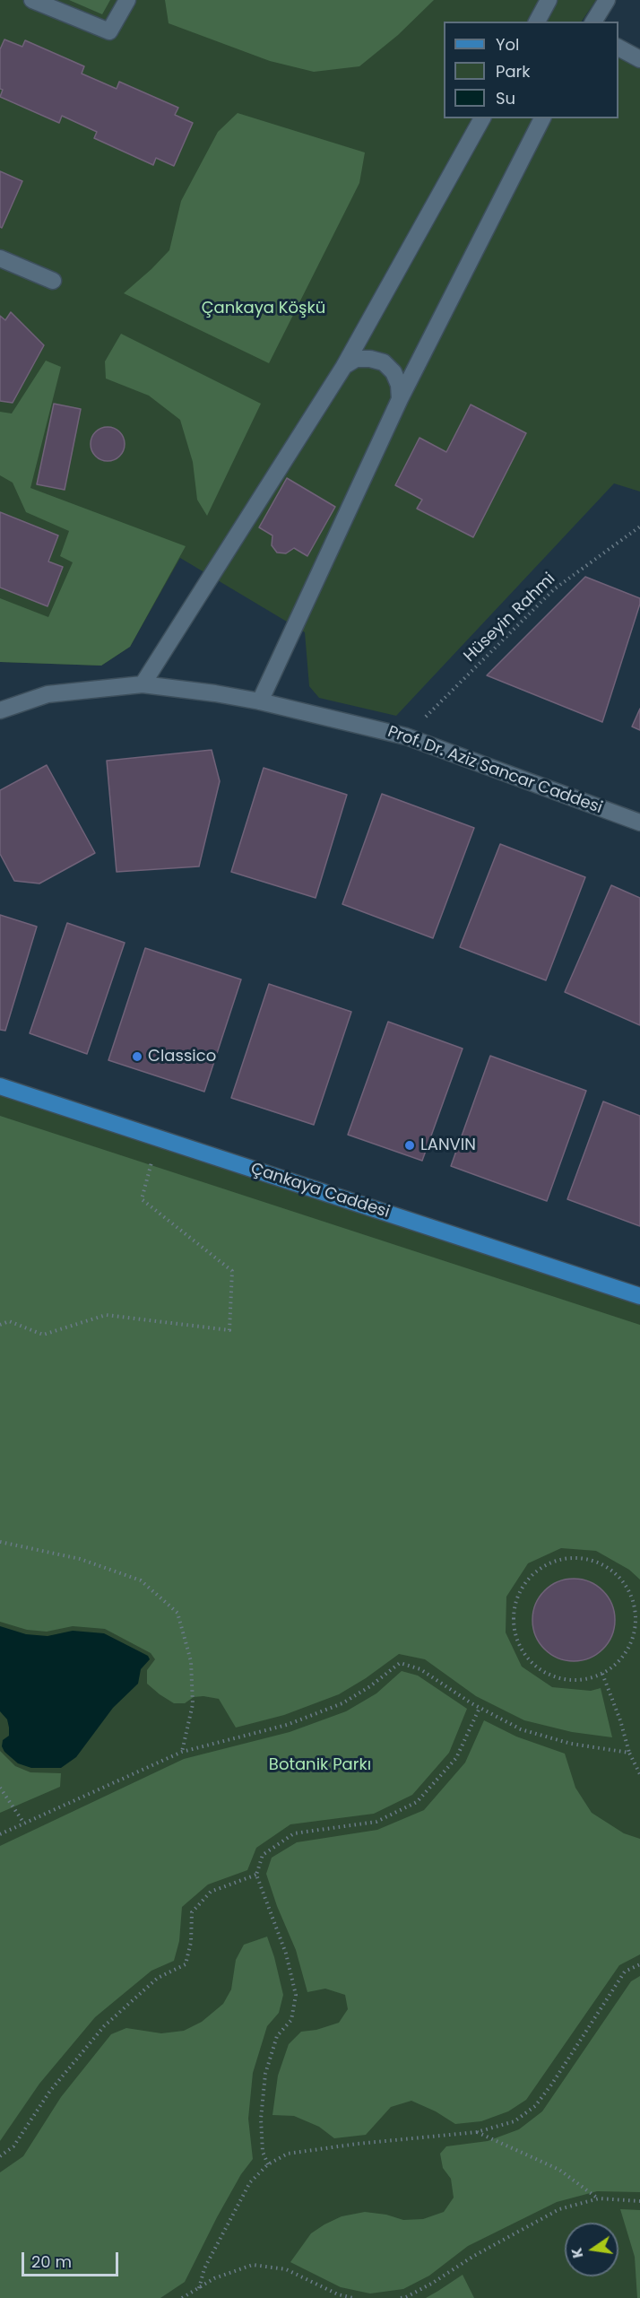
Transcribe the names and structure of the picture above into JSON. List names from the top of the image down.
{
  "streets": {
    "main road": ["Çankaya Caddesi"],
    "street": ["Prof. Dr. Aziz Sancar Caddesi"],
    "path": ["Hüseyin Rahmi"]
  },
  "crossings": [
    ["Hüseyin Rahmi", "Prof. Dr. Aziz Sancar Caddesi"]
  ],
  "parks": ["Çankaya Köşkü", "Botanik Parkı"],
  "places": ["Classico", "LANVIN"],
  "legend": ["Yol", "Park", "Su"],
  "scale_bar": "20 m",
  "north": "left"
}
